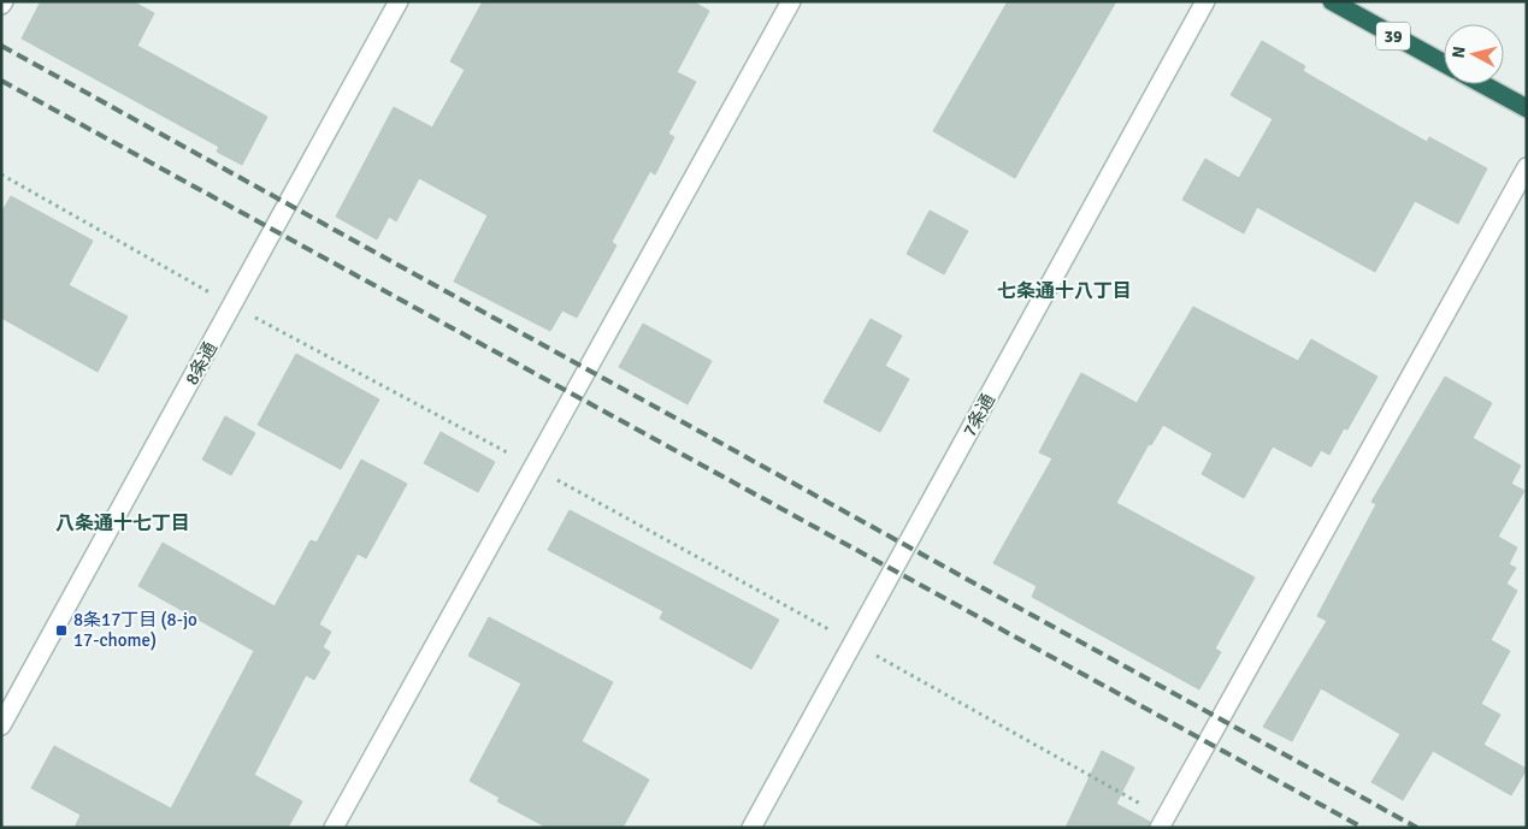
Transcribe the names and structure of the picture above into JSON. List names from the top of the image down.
{
  "streets": {
    "highway": ["39"],
    "street": ["8条通", "7条通"]
  },
  "districts": ["七条通十八丁目", "八条通十七丁目"],
  "places": {
    "transit": ["8条17丁目 (8-jo 17-chome)"]
  },
  "north": "left"
}
